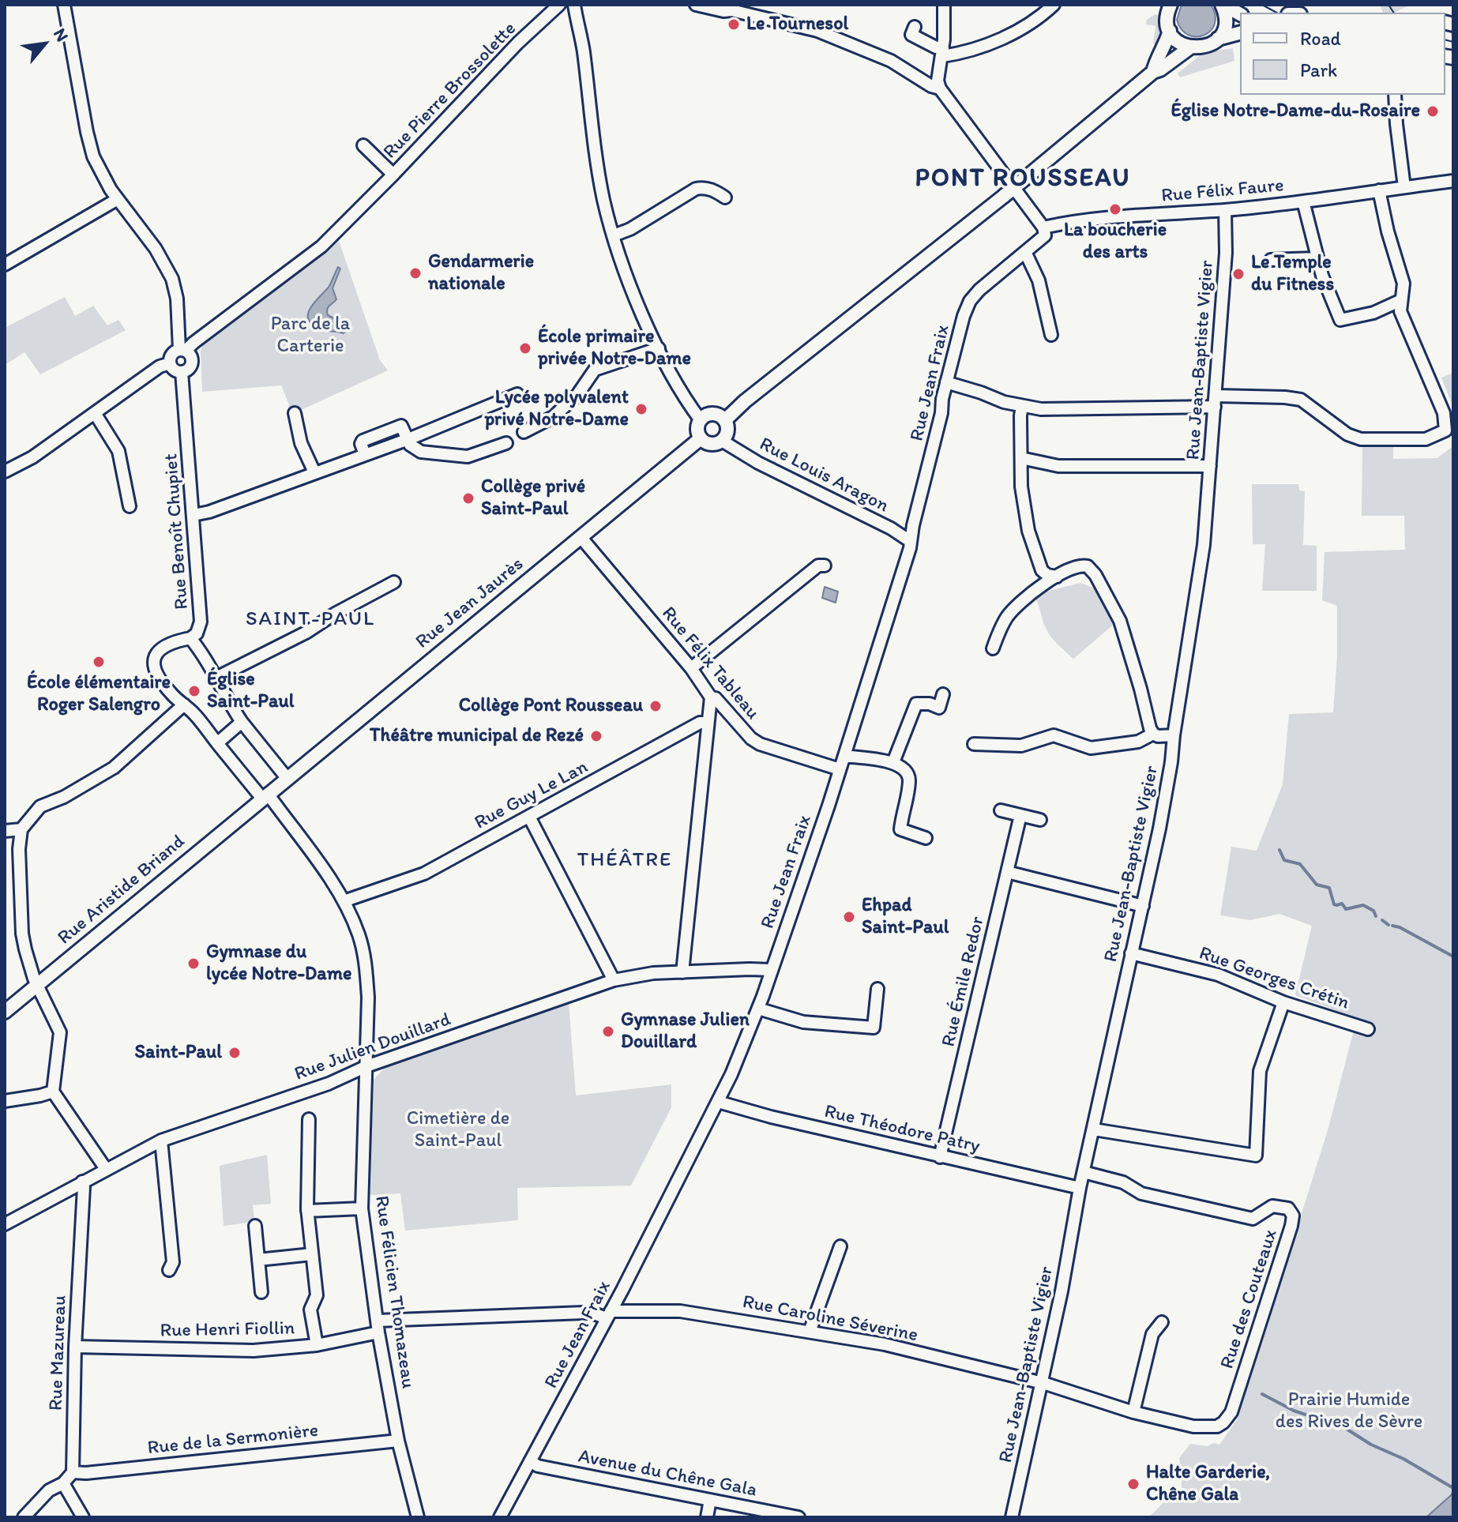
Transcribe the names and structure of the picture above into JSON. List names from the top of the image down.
{
  "streets": {
    "main road": ["Rue Jean Jaurès", "Rue Aristide Briand"],
    "street": [
      "Rue Pierre Brossolette",
      "Rue Félix Faure",
      "Rue Jean-Baptiste Vigier",
      "Rue Jean Fraix",
      "Rue Louis Aragon",
      "Rue Benoît Chupiet",
      "Rue Félix Tableau",
      "Rue Guy Le Lan",
      "Rue Georges Crétin",
      "Rue Émile Redor",
      "Rue Julien Douillard",
      "Rue Théodore Patry",
      "Rue Félicien Thomazeau",
      "Rue des Couteaux",
      "Rue Caroline Séverine",
      "Rue Henri Fiollin",
      "Rue Mazureau",
      "Rue de la Sermonière",
      "Avenue du Chêne Gala"
    ]
  },
  "crossings": [
    ["Rue Pierre Brossolette", "Rue Benoît Chupiet"],
    ["Rue Félix Faure", "Rue Jean-Baptiste Vigier"],
    ["Rue Félix Faure", "Rue Jean Fraix"],
    ["Rue Jean-Baptiste Vigier", "Rue Georges Crétin"],
    ["Rue Jean-Baptiste Vigier", "Rue Théodore Patry"],
    ["Rue Jean-Baptiste Vigier", "Rue des Couteaux"],
    ["Rue Jean-Baptiste Vigier", "Rue Caroline Séverine"],
    ["Rue Jean Fraix", "Rue Louis Aragon"],
    ["Rue Jean Fraix", "Rue Félix Tableau"],
    ["Rue Jean Fraix", "Rue Julien Douillard"],
    ["Rue Jean Fraix", "Rue Théodore Patry"],
    ["Rue Jean Fraix", "Rue Caroline Séverine"],
    ["Rue Jean Fraix", "Avenue du Chêne Gala"],
    ["Rue Louis Aragon", "Rue Jean Jaurès"],
    ["Rue Benoît Chupiet", "Rue Félicien Thomazeau"],
    ["Rue Jean Jaurès", "Rue Félix Tableau"],
    ["Rue Jean Jaurès", "Rue Aristide Briand"],
    ["Rue Jean Jaurès", "Rue Félicien Thomazeau"],
    ["Rue Guy Le Lan", "Rue Félicien Thomazeau"],
    ["Rue Aristide Briand", "Rue Félicien Thomazeau"],
    ["Rue Émile Redor", "Rue Théodore Patry"],
    ["Rue Julien Douillard", "Rue Félicien Thomazeau"],
    ["Rue Julien Douillard", "Rue Mazureau"],
    ["Rue Félicien Thomazeau", "Rue Caroline Séverine"],
    ["Rue Félicien Thomazeau", "Rue Henri Fiollin"],
    ["Rue Félicien Thomazeau", "Rue de la Sermonière"],
    ["Rue des Couteaux", "Rue Caroline Séverine"],
    ["Rue Caroline Séverine", "Rue Henri Fiollin"],
    ["Rue Henri Fiollin", "Rue Mazureau"],
    ["Rue Mazureau", "Rue de la Sermonière"]
  ],
  "districts": ["PONT ROUSSEAU", "SAINT-PAUL", "THÉÂTRE"],
  "parks": ["Parc de la Carterie", "Cimetière de Saint-Paul", "Prairie Humide des Rives de Sèvre"],
  "places": [
    "Le Tournesol",
    "Église Notre-Dame-du-Rosaire",
    "La boucherie des arts",
    "Gendarmerie nationale",
    "Le Temple du Fitness",
    "École primaire privée Notre-Dame",
    "Lycée polyvalent privé Notre-Dame",
    "Collège privé Saint-Paul",
    "École élémentaire Roger Salengro",
    "Église Saint-Paul",
    "Collège Pont Rousseau",
    "Théâtre municipal de Rezé",
    "Ehpad Saint-Paul",
    "Gymnase du lycée Notre-Dame",
    "Gymnase Julien Douillard",
    "Saint-Paul",
    "Halte Garderie, Chêne Gala"
  ],
  "legend": ["Road", "Park"],
  "north": "top right"
}
